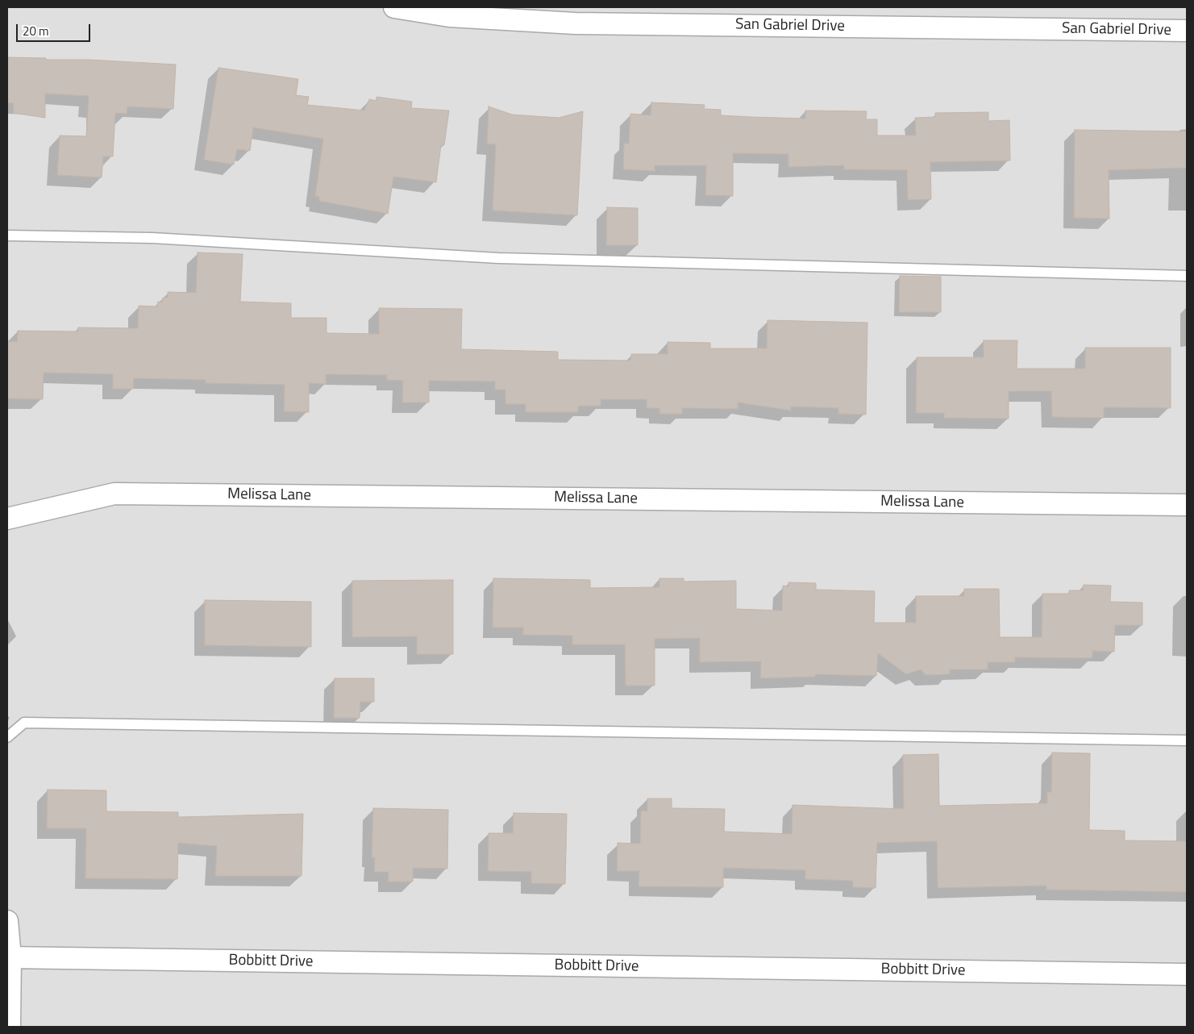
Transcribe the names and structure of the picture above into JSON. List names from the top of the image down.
{
  "streets": {
    "street": ["San Gabriel Drive", "Melissa Lane", "Bobbitt Drive"]
  },
  "scale_bar": "20 m"
}
